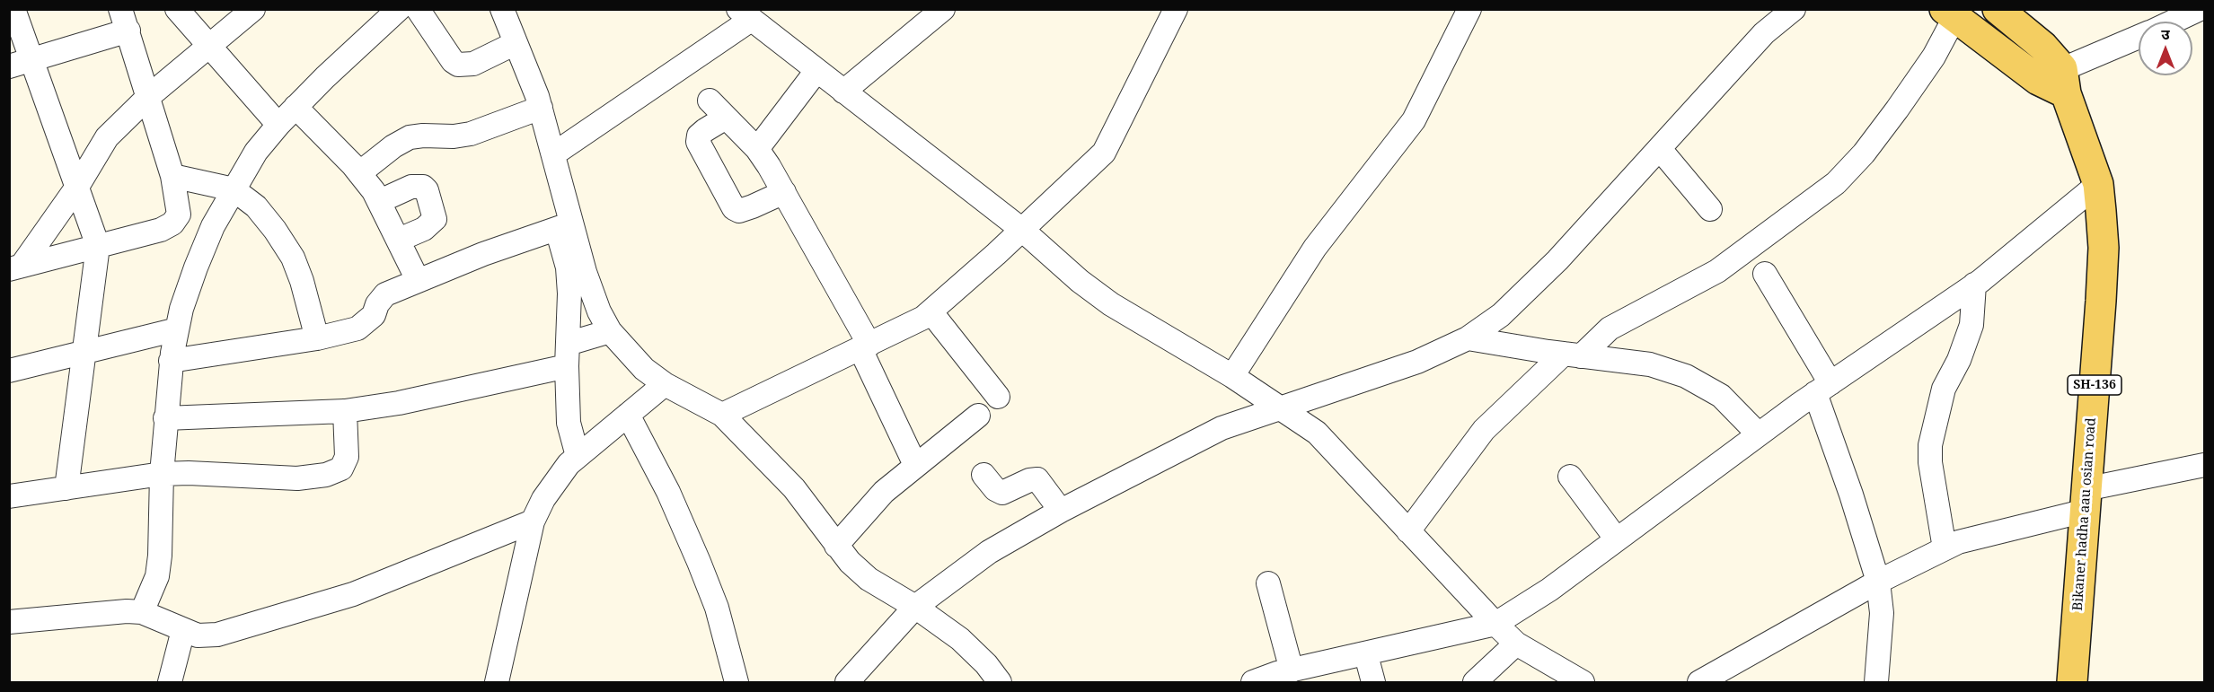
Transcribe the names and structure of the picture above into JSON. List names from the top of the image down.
{
  "streets": {
    "main road": ["SH-136", "Bikaner hadha aau osian road"]
  },
  "north": "top"
}
